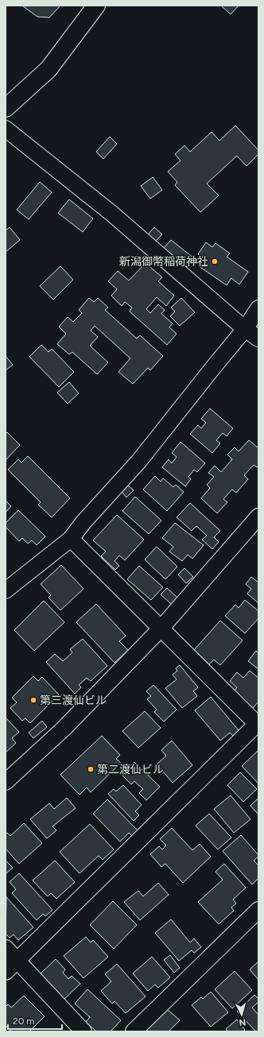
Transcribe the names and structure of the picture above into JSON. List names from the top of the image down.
{
  "places": ["新潟御幣稲荷神社", "第三渡仙ビル", "第二渡仙ビル"],
  "scale_bar": "20 m",
  "north": "bottom"
}
